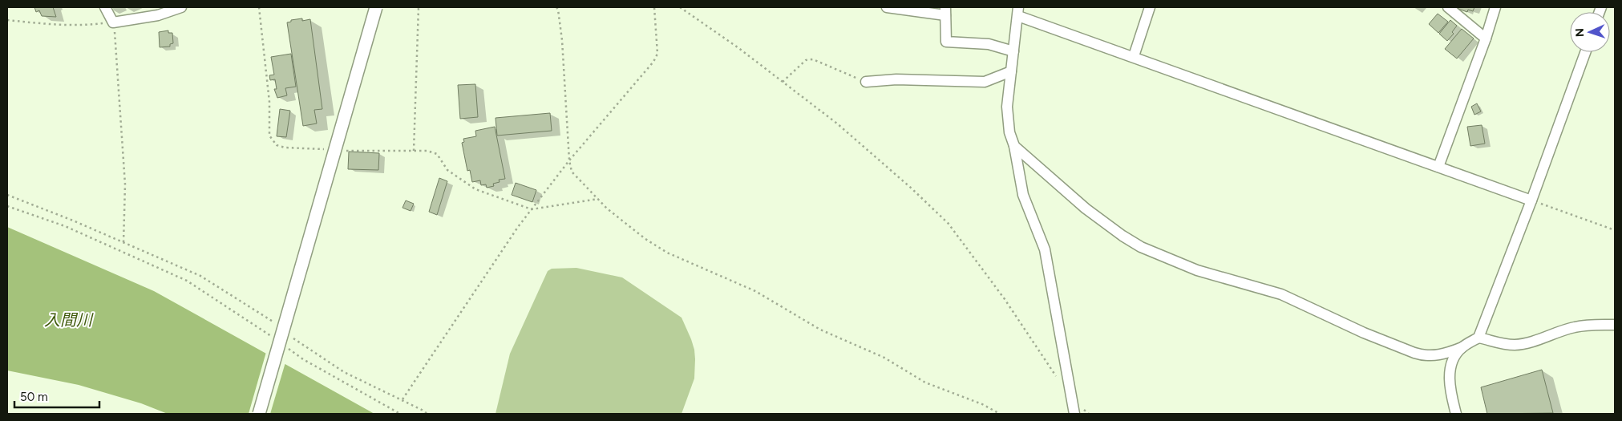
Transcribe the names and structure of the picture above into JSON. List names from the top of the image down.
{
  "water": ["入間川"],
  "scale_bar": "50 m",
  "north": "left"
}
